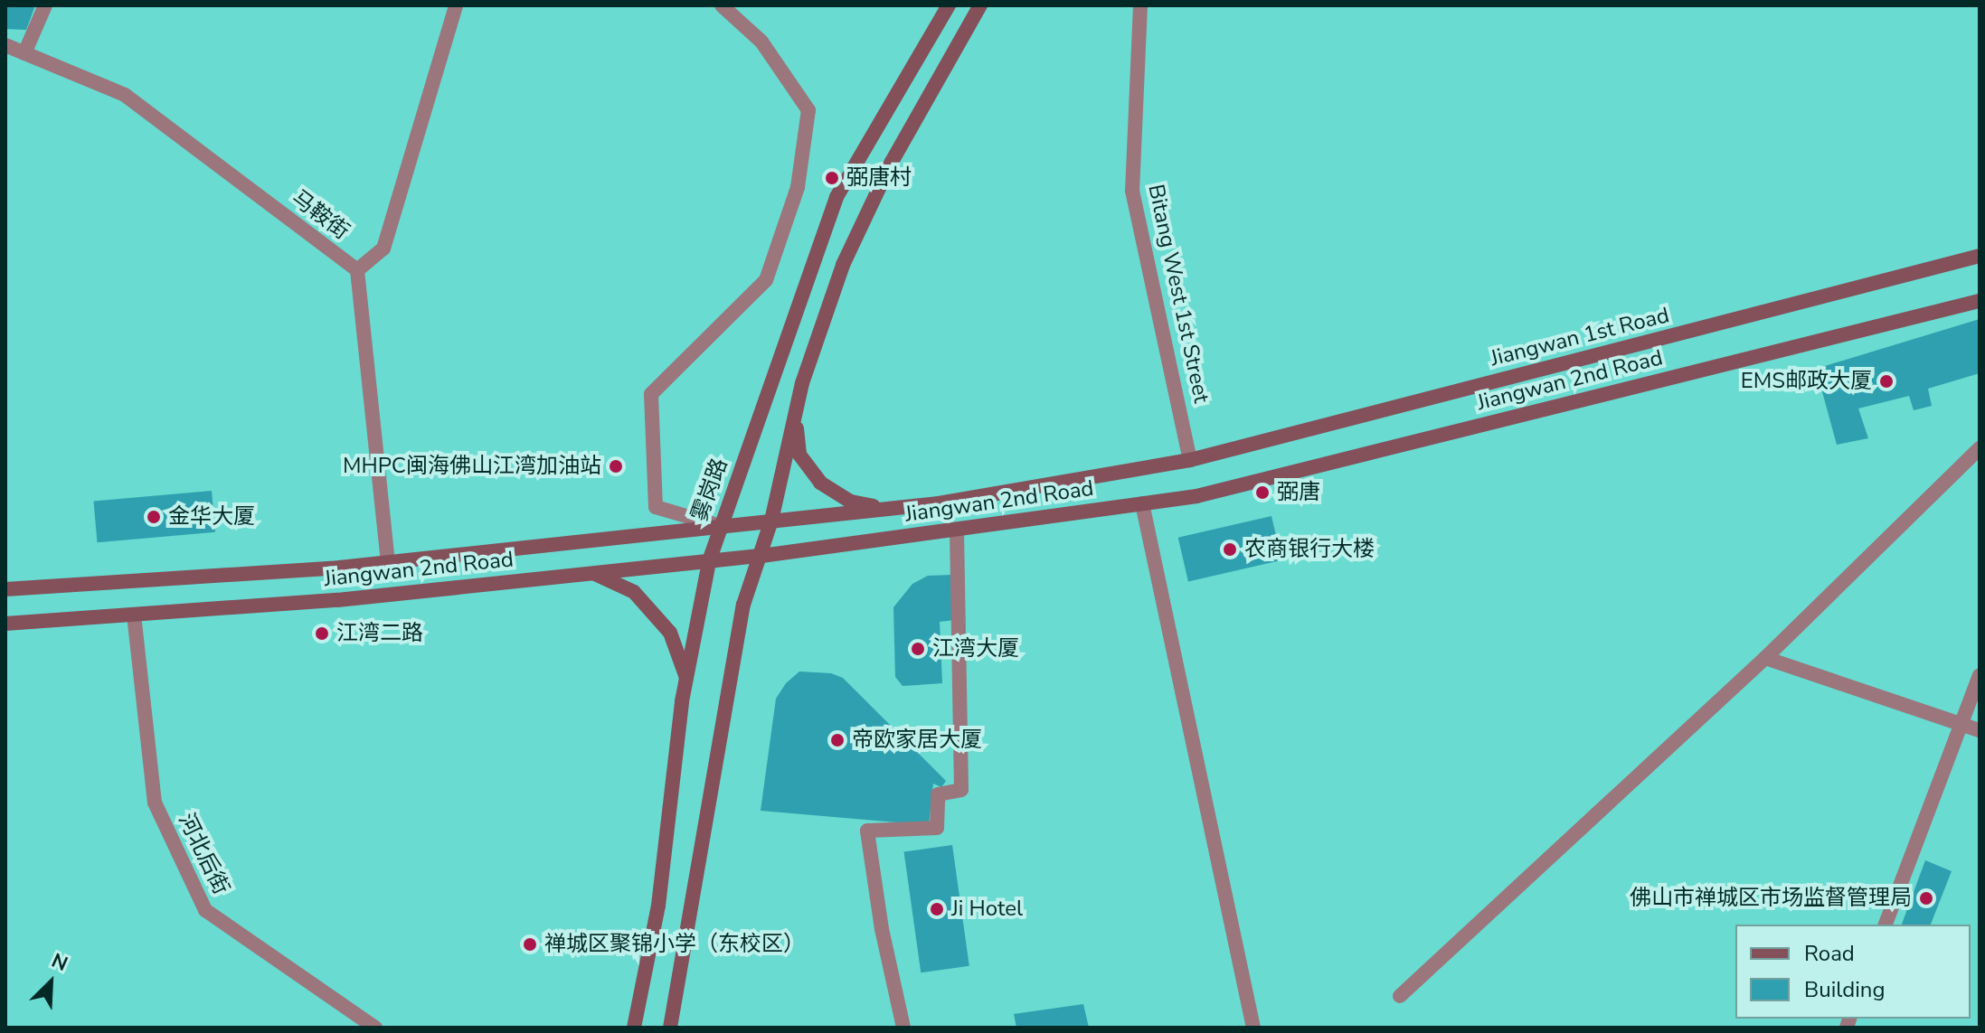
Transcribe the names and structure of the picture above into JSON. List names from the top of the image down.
{
  "streets": {
    "main road": ["Jiangwan 1st Road", "Jiangwan 2nd Road", "雾岗路"],
    "street": ["马鞍街", "Bitang West 1st Street", "河北后街"]
  },
  "crossings": [
    ["马鞍街", "Jiangwan 2nd Road"],
    ["Bitang West 1st Street", "Jiangwan 1st Road"],
    ["Bitang West 1st Street", "Jiangwan 2nd Road"],
    ["Jiangwan 1st Road", "Jiangwan 2nd Road"],
    ["Jiangwan 2nd Road", "雾岗路"],
    ["Jiangwan 2nd Road", "河北后街"]
  ],
  "places": [
    "弼唐村",
    "EMS邮政大厦",
    "MHPC闽海佛山江湾加油站",
    "弼唐",
    "金华大厦",
    "农商银行大楼",
    "江湾二路",
    "江湾大厦",
    "帝欧家居大厦",
    "佛山市禅城区市场监督管理局",
    "Ji Hotel",
    "禅城区聚锦小学（东校区）"
  ],
  "legend": ["Road", "Building"],
  "north": "top right"
}
